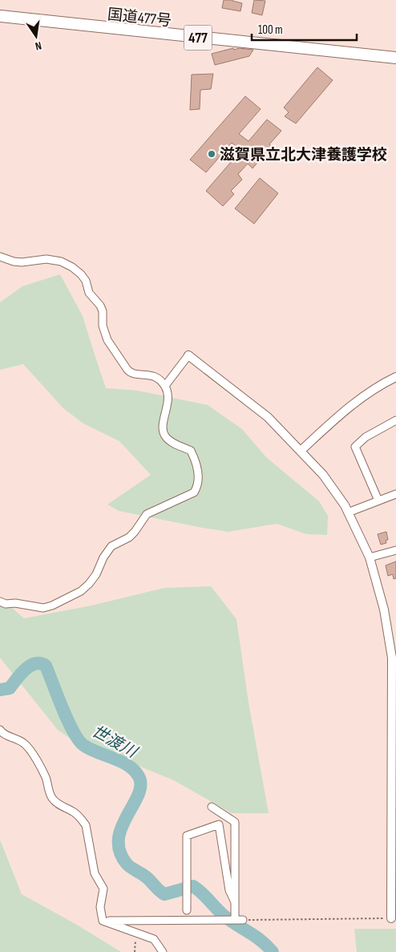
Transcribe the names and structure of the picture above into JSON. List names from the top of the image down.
{
  "streets": {
    "highway": ["国道477号", "477"]
  },
  "water": ["世渡川"],
  "places": ["滋賀県立北大津養護学校"],
  "scale_bar": "100 m",
  "north": "bottom"
}
